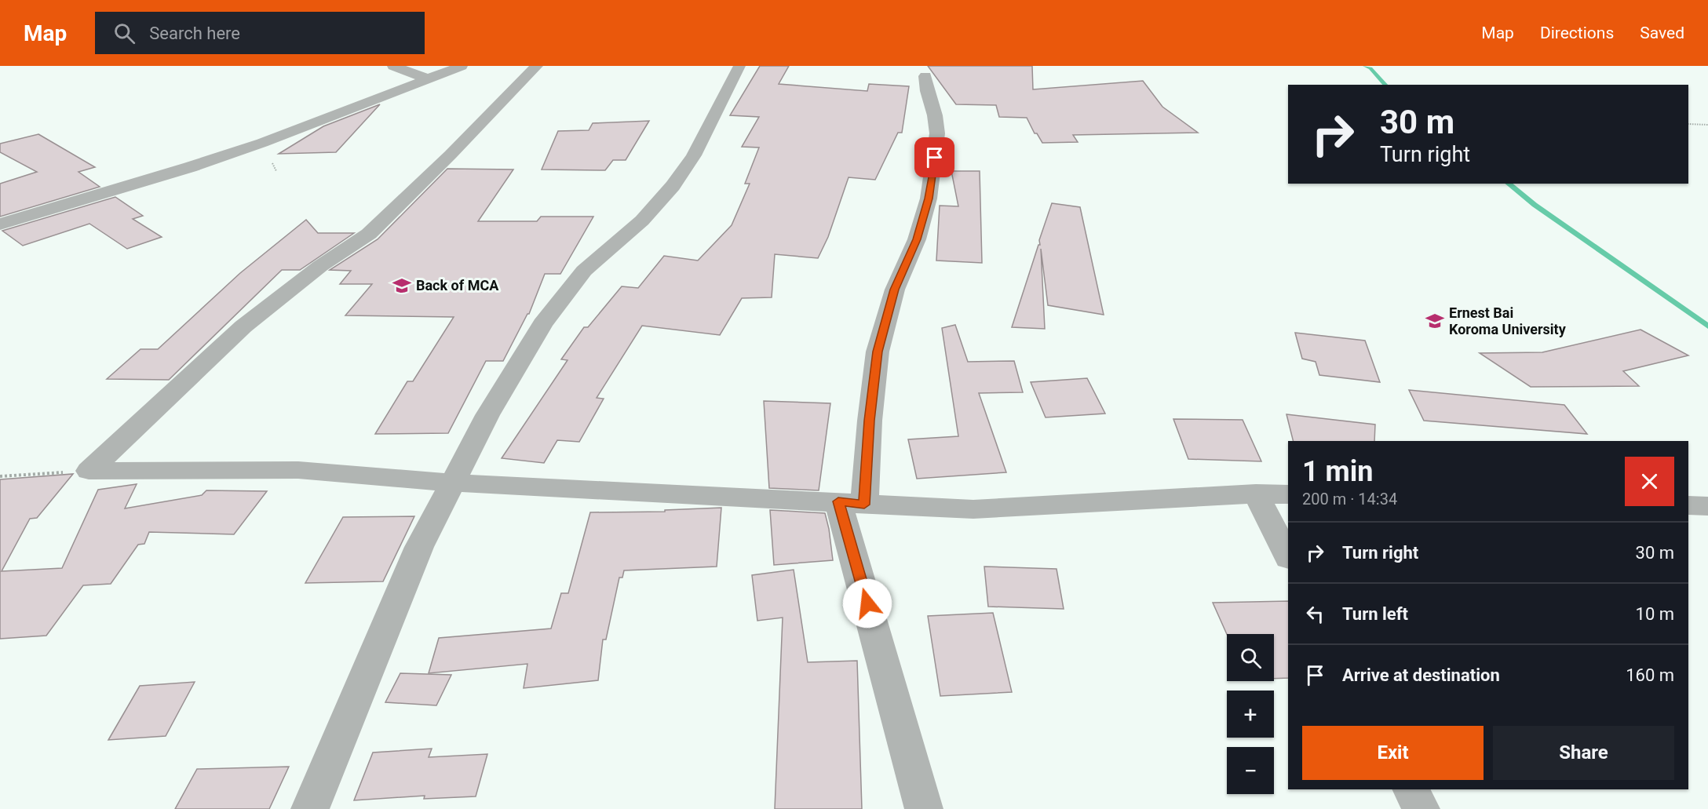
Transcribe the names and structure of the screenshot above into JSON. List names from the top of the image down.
{
  "places": {
    "school or university": ["Back of MCA", "Ernest Bai Koroma University"]
  },
  "page": {
    "header": "Map",
    "search": "Search here",
    "nav": ["Map", "Directions", "Saved"],
    "turn": ["30 m", "Turn right"],
    "heading": ["1 min", "200 m · 14:34"],
    "list": [
      {
        "name": "Turn right",
        "value": "30 m"
      },
      {
        "name": "Turn left",
        "value": "10 m"
      },
      {
        "name": "Arrive at destination",
        "value": "160 m"
      }
    ],
    "map_buttons": ["+", "−"],
    "buttons": ["Exit", "Share"]
  }
}
